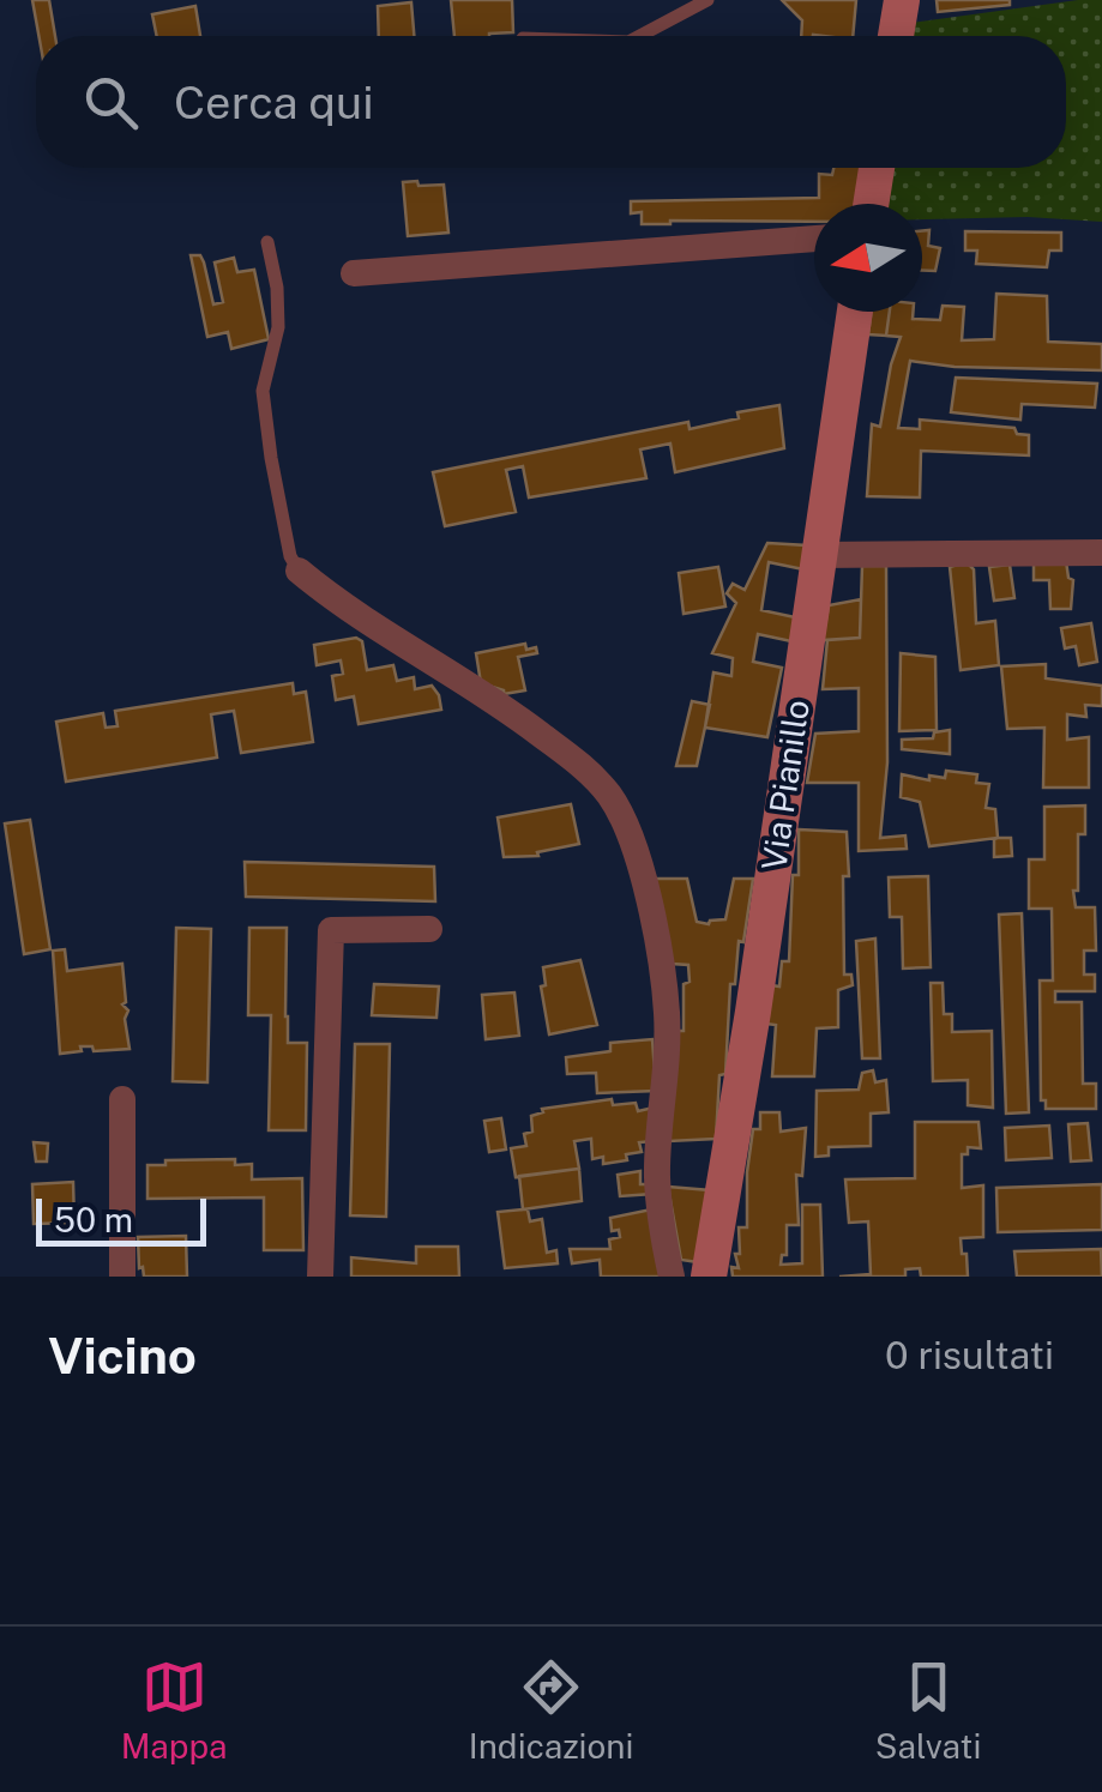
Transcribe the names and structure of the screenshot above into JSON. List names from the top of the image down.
{
  "streets": {
    "street": ["Via Pianillo"]
  },
  "scale_bar": "50 m",
  "north": "left",
  "page": {
    "search": "Cerca qui",
    "scale": "50 m",
    "heading": ["Vicino", "0 risultati"],
    "nav": ["Mappa", "Indicazioni", "Salvati"]
  }
}
